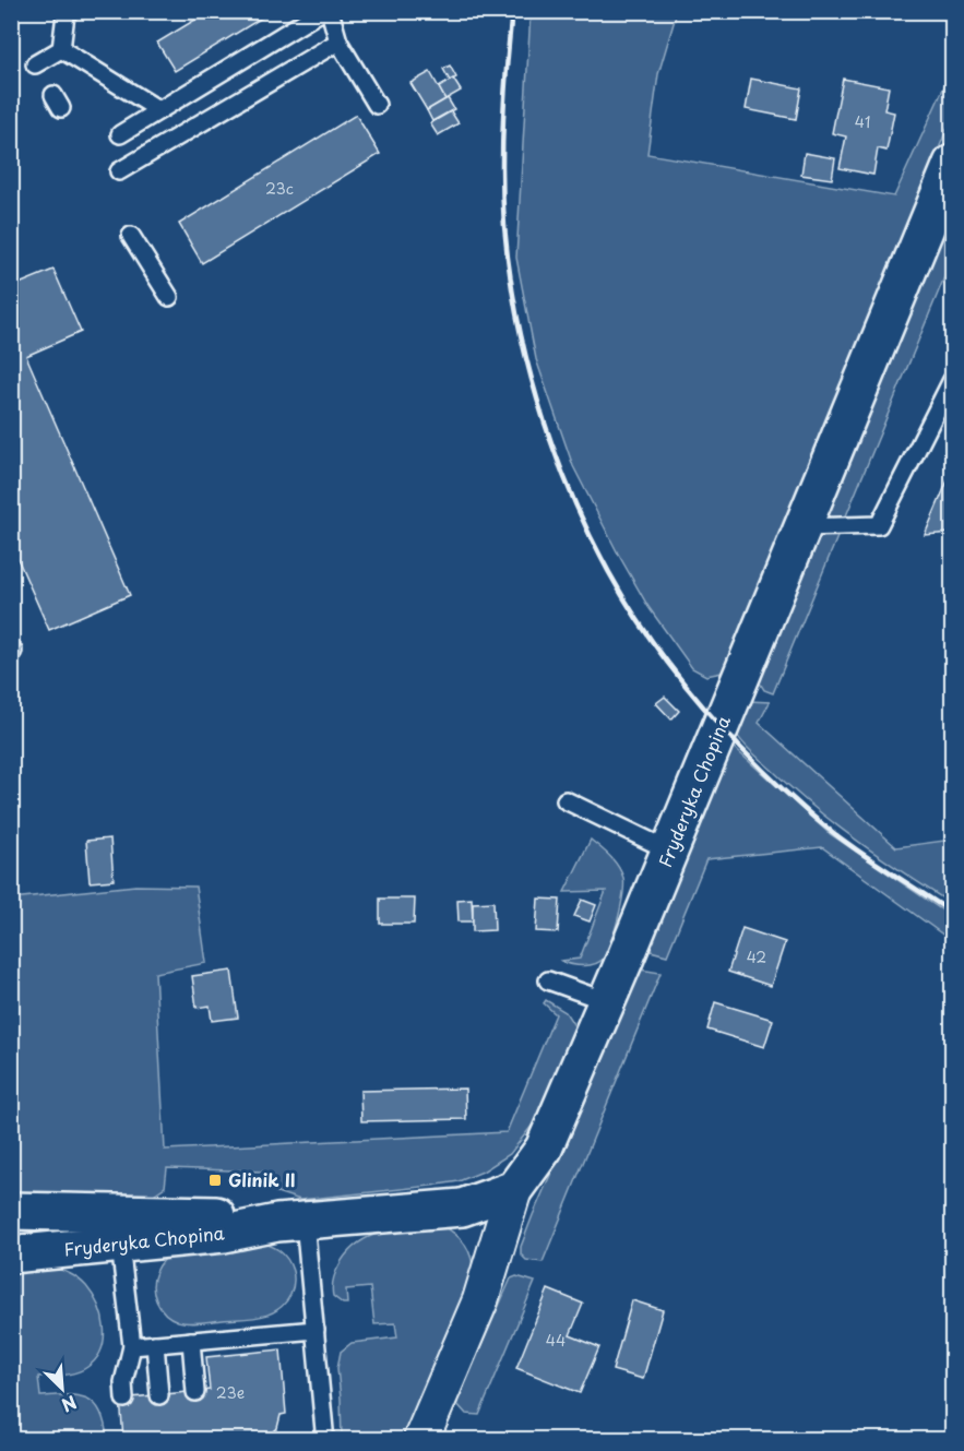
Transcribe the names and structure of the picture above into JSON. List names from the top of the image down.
{
  "streets": {
    "street": ["Fryderyka Chopina"]
  },
  "places": {
    "transit": ["Glinik II"]
  },
  "house_numbers": [
    "41",
    "23c",
    "42",
    "44",
    "23e"
  ],
  "north": "bottom right"
}
